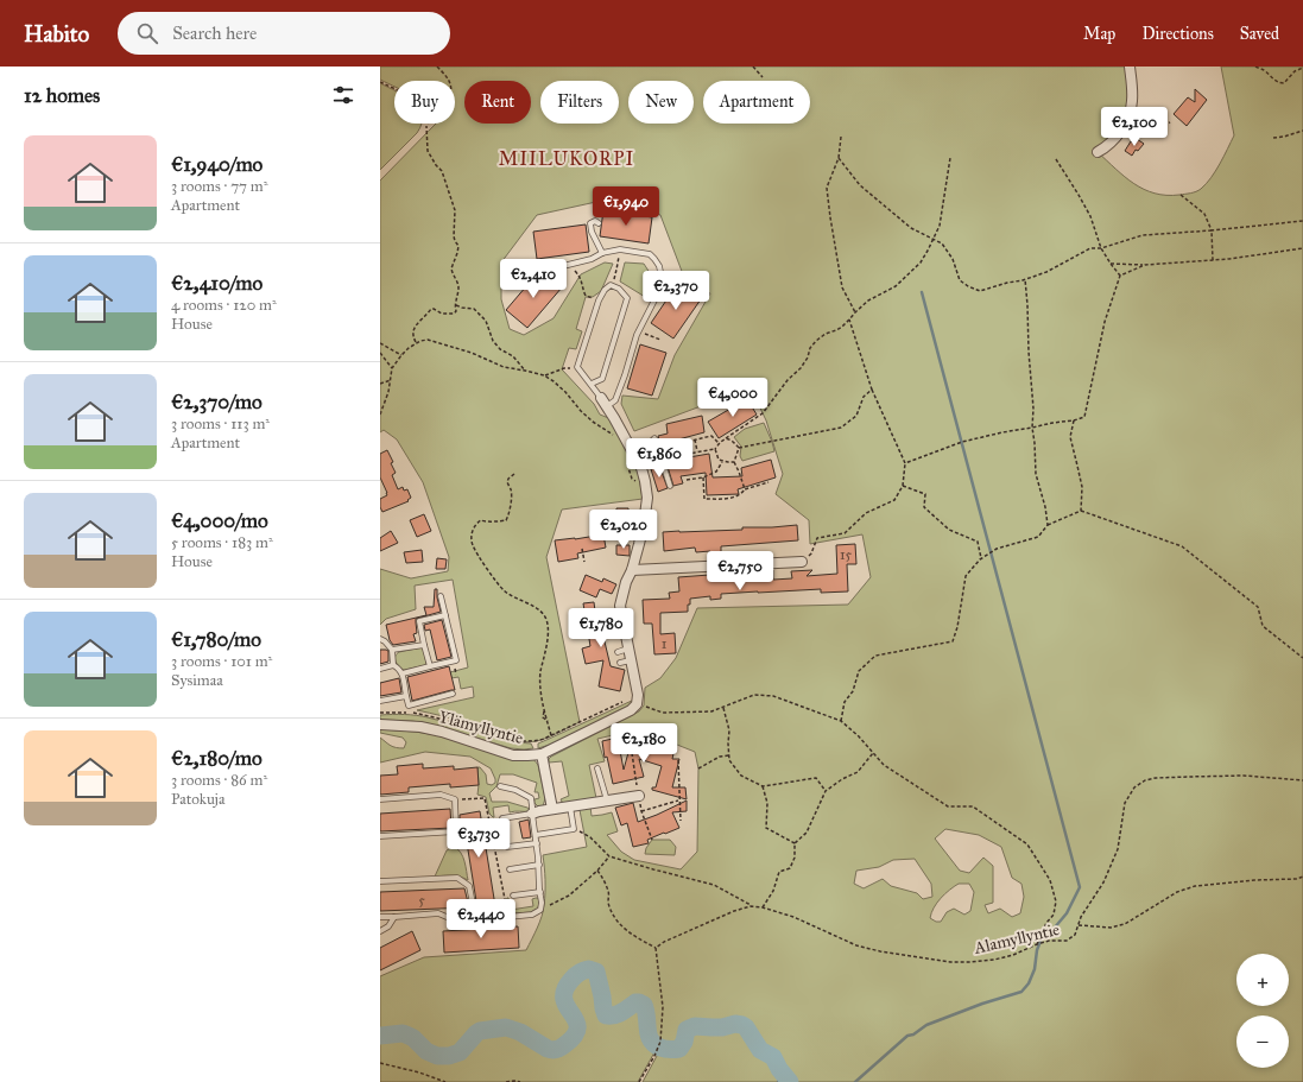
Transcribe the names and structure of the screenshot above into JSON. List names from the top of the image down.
{
  "streets": {
    "street": ["Ylämyllyntie"],
    "path": ["Alamyllyntie"]
  },
  "districts": ["MIILUKORPI"],
  "house_numbers": ["15", "1", "5"],
  "page": {
    "header": "Habito",
    "search": "Search here",
    "nav": ["Map", "Directions", "Saved"],
    "heading": "12 homes",
    "chip": [
      "Buy",
      "Rent",
      "Filters",
      "New",
      "Apartment"
    ],
    "price": [
      "€2,100",
      "€1,940",
      "€2,410",
      "€2,370",
      "€4,000",
      "€1,860",
      "€2,020",
      "€2,750",
      "€1,780",
      "€2,180",
      "€3,730",
      "€2,440"
    ],
    "list": [
      {
        "name": "€1,940/mo",
        "note": "3 rooms · 77 m² · Apartment"
      },
      {
        "name": "€2,410/mo",
        "note": "4 rooms · 120 m² · House"
      },
      {
        "name": "€2,370/mo",
        "note": "3 rooms · 113 m² · Apartment"
      },
      {
        "name": "€4,000/mo",
        "note": "5 rooms · 183 m² · House"
      },
      {
        "name": "€1,780/mo",
        "note": "3 rooms · 101 m² · Sysimaa"
      },
      {
        "name": "€2,180/mo",
        "note": "3 rooms · 86 m² · Patokuja"
      }
    ],
    "map_buttons": ["+", "−"]
  }
}
